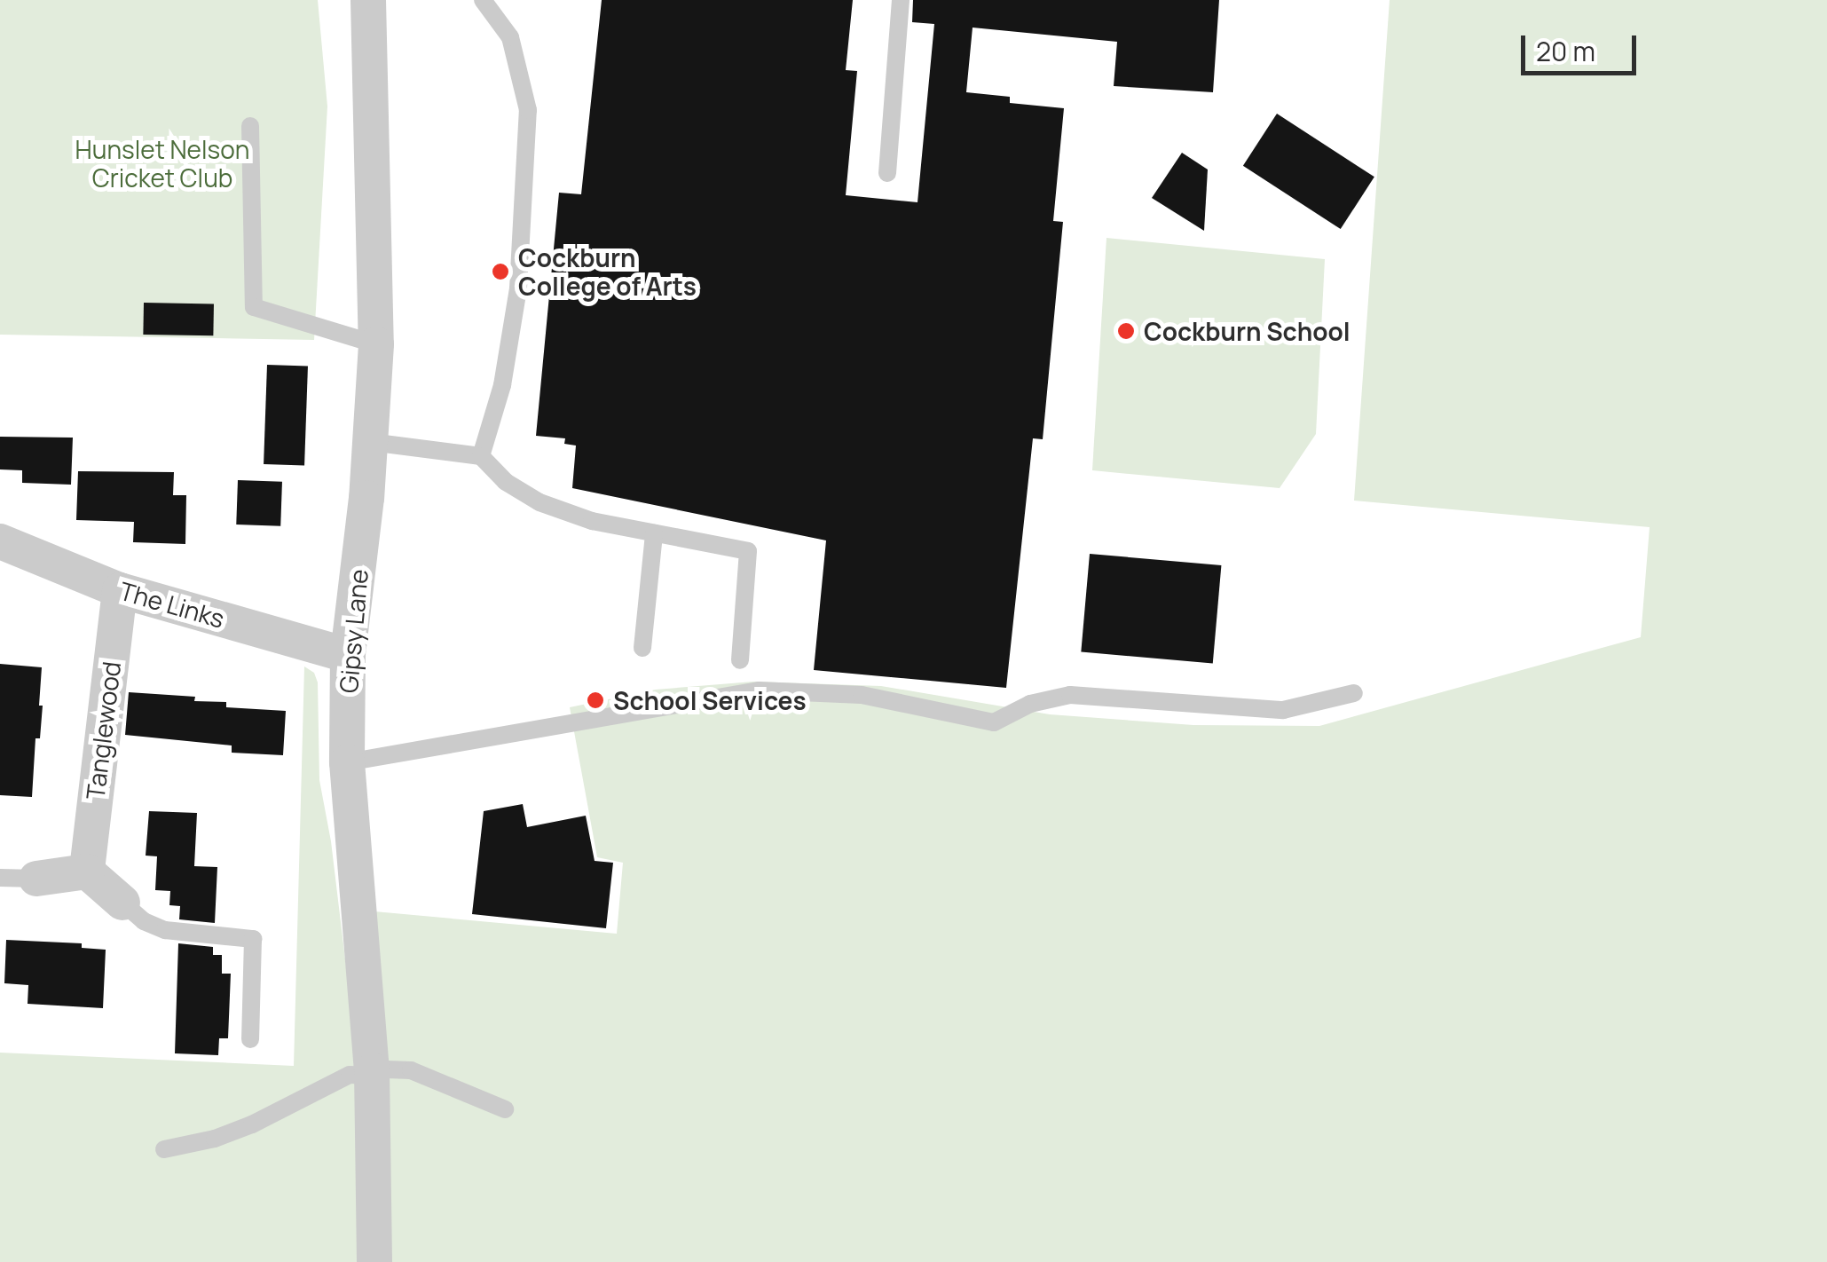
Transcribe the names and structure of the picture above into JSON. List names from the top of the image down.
{
  "streets": {
    "street": ["The Links", "Gipsy Lane", "Tanglewood"]
  },
  "crossings": [
    ["The Links", "Gipsy Lane"],
    ["The Links", "Tanglewood"]
  ],
  "parks": ["Hunslet Nelson Cricket Club"],
  "places": ["Cockburn College of Arts", "Cockburn School", "School Services"],
  "scale_bar": "20 m"
}
